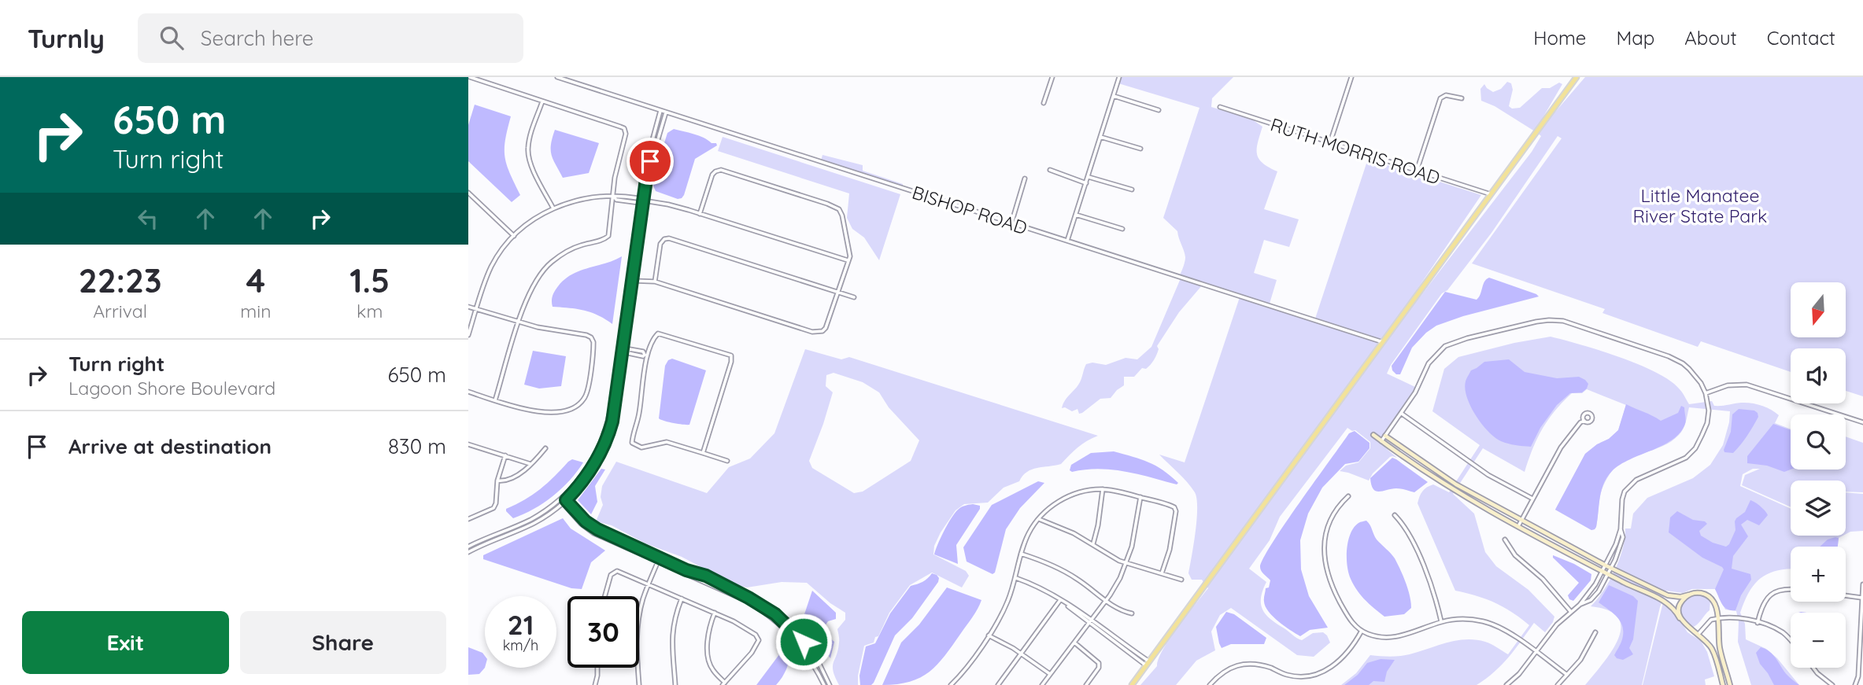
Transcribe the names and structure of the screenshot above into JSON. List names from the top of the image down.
{
  "streets": {
    "street": ["RUTH MORRIS ROAD", "BISHOP ROAD"]
  },
  "parks": ["Little Manatee River State Park"],
  "north": "bottom",
  "page": {
    "header": "Turnly",
    "search": "Search here",
    "nav": [
      "Home",
      "Map",
      "About",
      "Contact"
    ],
    "turn": ["650 m", "Turn right"],
    "eta": [
      "22:23",
      "Arrival",
      "4",
      "min",
      "1.5",
      "km"
    ],
    "map_buttons": ["+", "−"],
    "list": [
      {
        "name": "Turn right",
        "note": "Lagoon Shore Boulevard",
        "value": "650 m"
      },
      {
        "name": "Arrive at destination",
        "value": "830 m"
      }
    ],
    "speed": "21 km/h",
    "limit": "30",
    "buttons": ["Exit", "Share"]
  }
}
